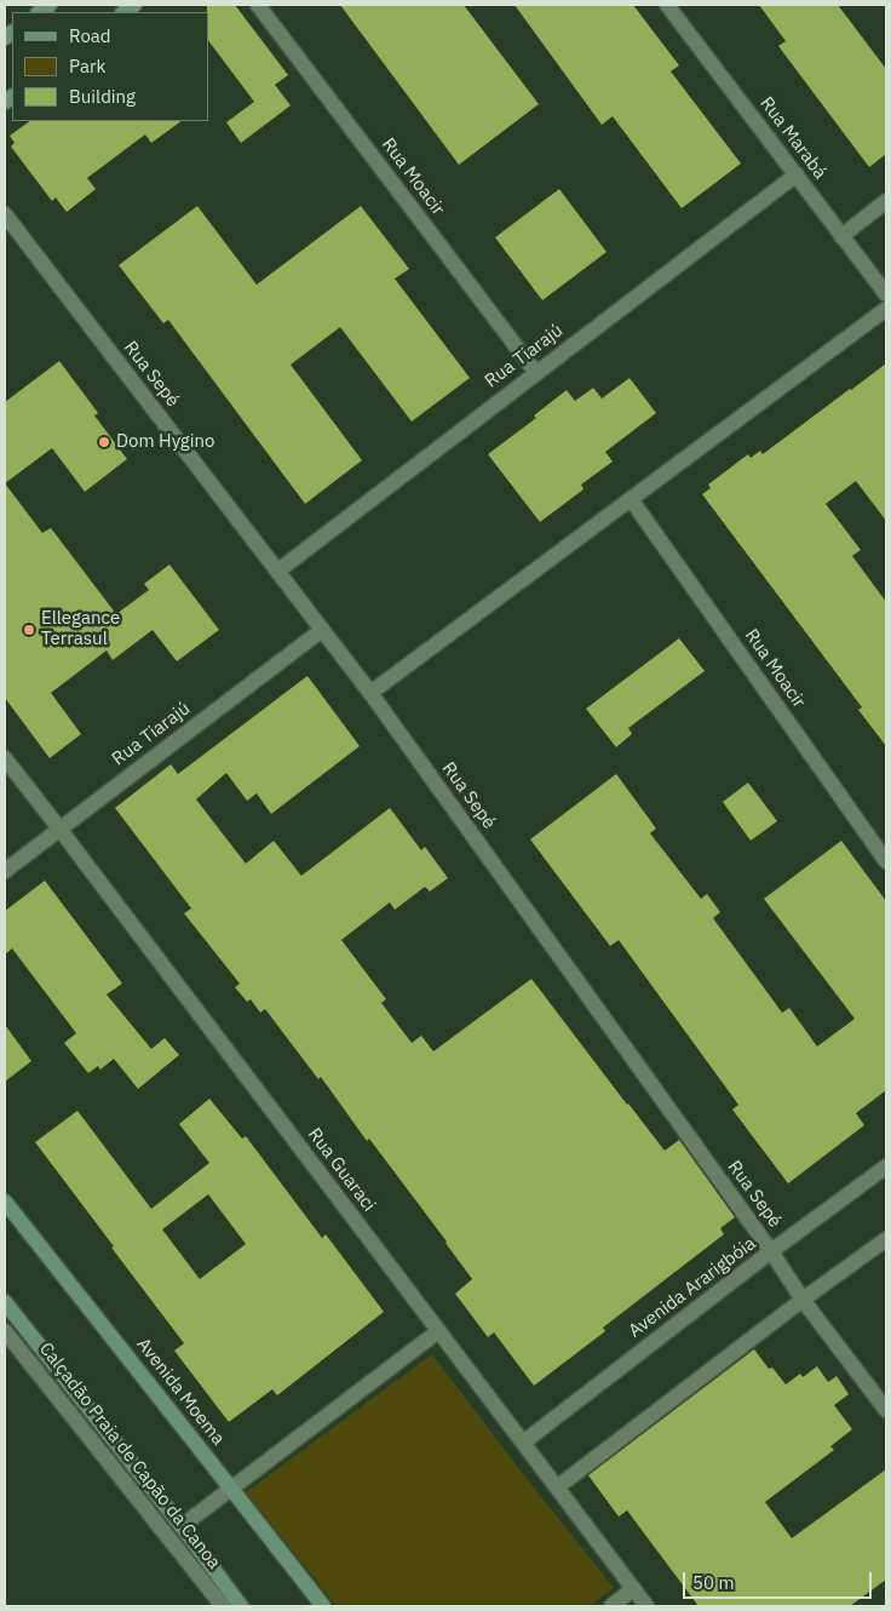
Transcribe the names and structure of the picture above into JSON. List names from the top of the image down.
{
  "streets": {
    "main road": ["Avenida Moema"],
    "street": [
      "Rua Marabá",
      "Rua Moacir",
      "Rua Tiarajú",
      "Rua Sepé",
      "Rua Guaraci",
      "Avenida Ararigbóia",
      "Calçadão Praia de Capão da Canoa"
    ]
  },
  "crossings": [
    ["Rua Marabá", "Rua Tiarajú"],
    ["Rua Moacir", "Rua Tiarajú"],
    ["Rua Tiarajú", "Rua Sepé"],
    ["Rua Tiarajú", "Rua Guaraci"],
    ["Rua Sepé", "Avenida Ararigbóia"],
    ["Rua Guaraci", "Avenida Ararigbóia"]
  ],
  "places": ["Dom Hygino", "Ellegance Terrasul"],
  "legend": ["Road", "Park", "Building"],
  "scale_bar": "50 m"
}
